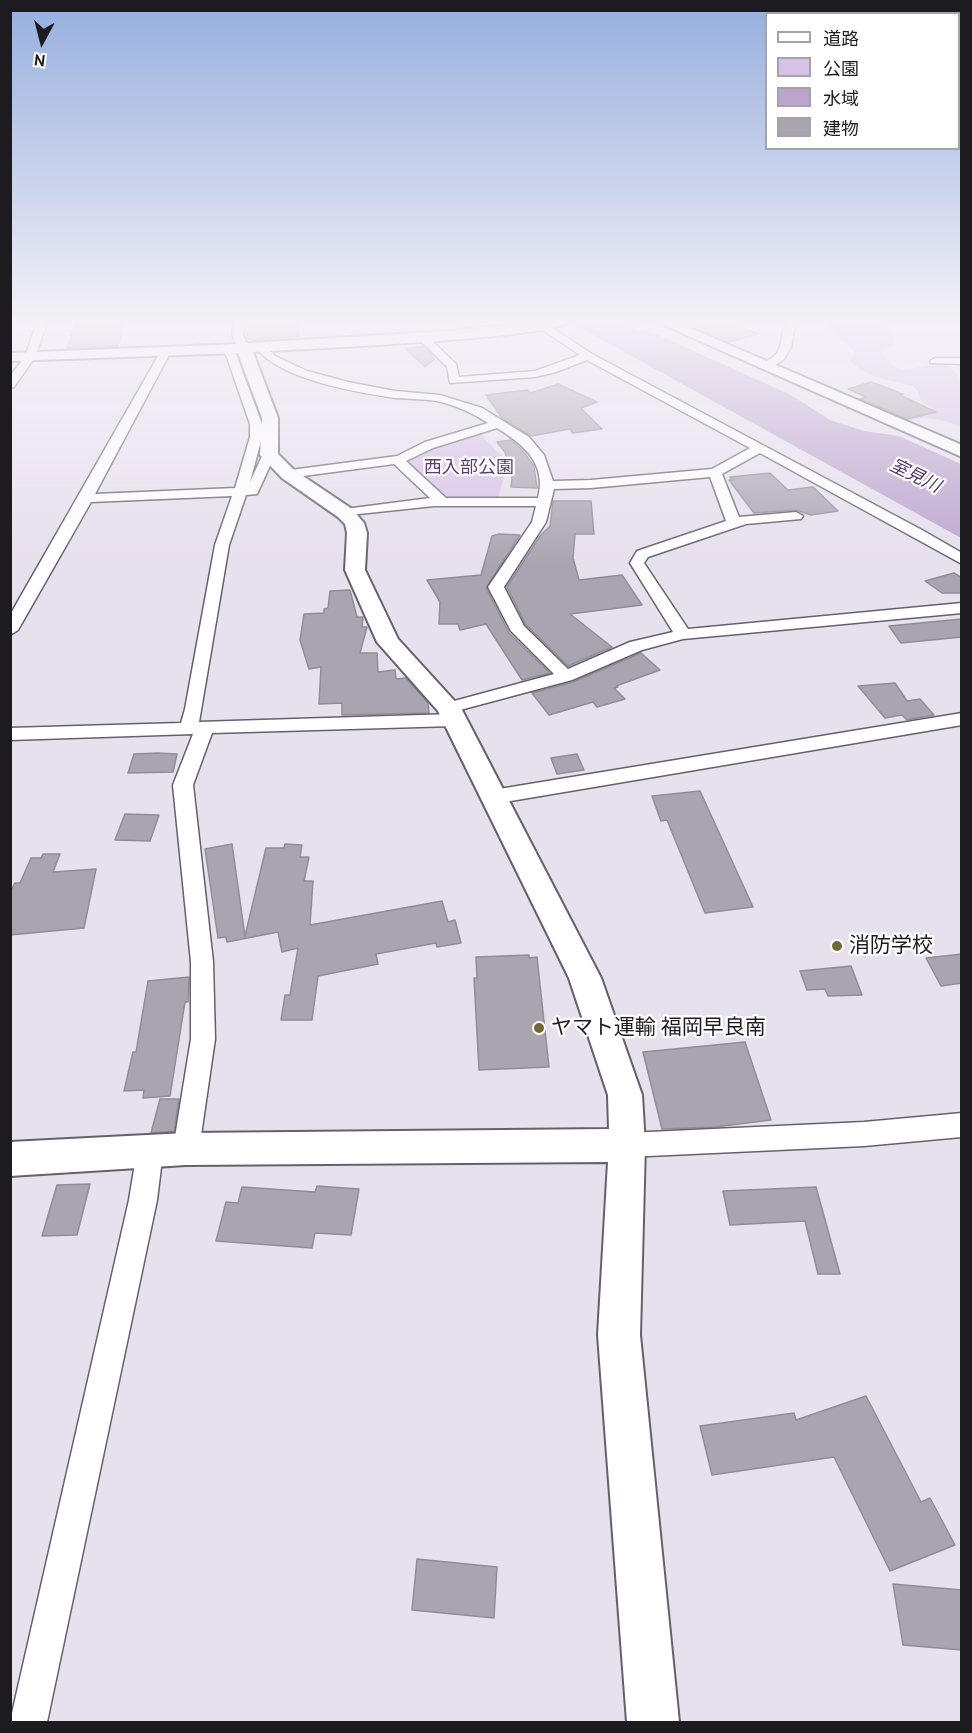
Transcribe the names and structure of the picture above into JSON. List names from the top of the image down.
{
  "water": ["室見川"],
  "parks": ["西入部公園"],
  "places": ["消防学校", "ヤマト運輸 福岡早良南"],
  "legend": [
    "道路",
    "公園",
    "水域",
    "建物"
  ],
  "north": "bottom"
}
